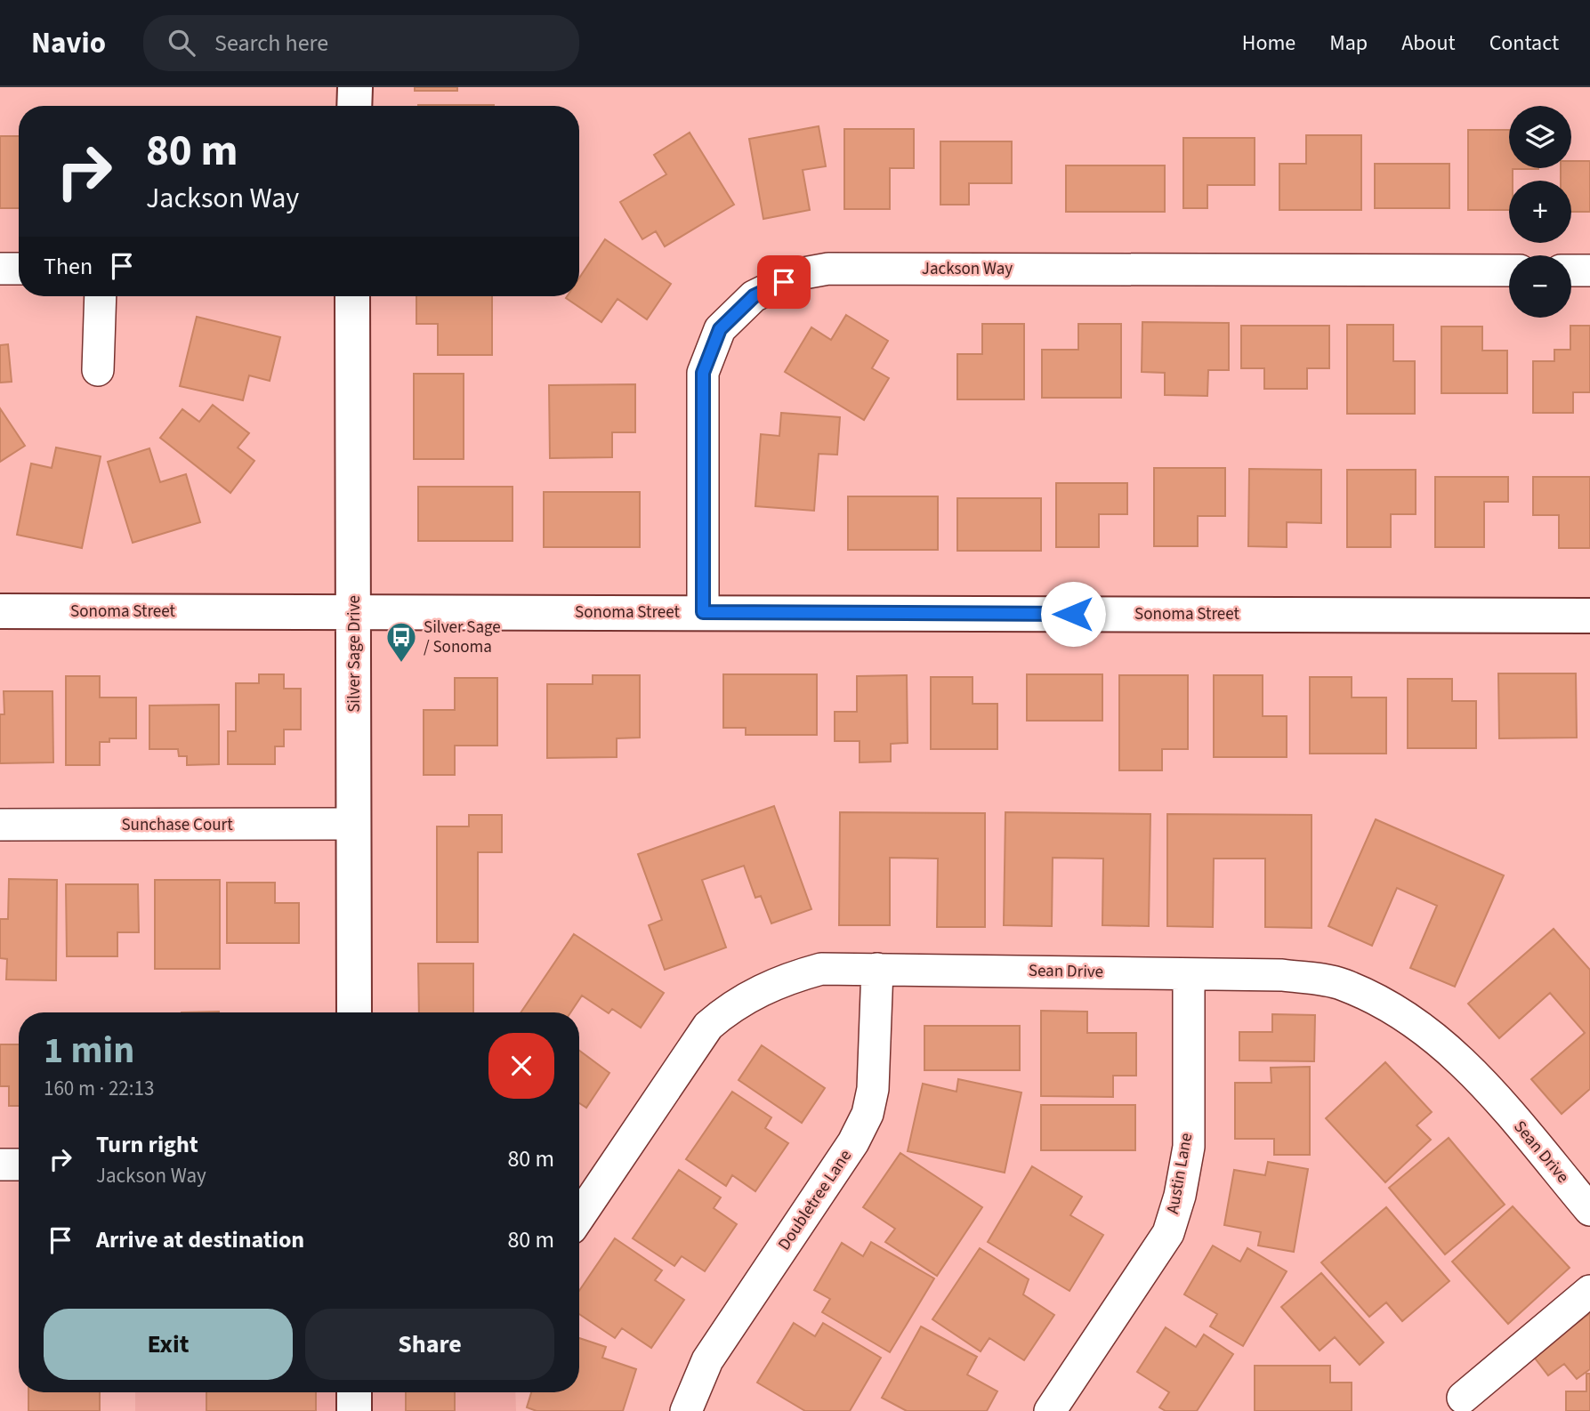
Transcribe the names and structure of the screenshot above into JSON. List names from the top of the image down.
{
  "streets": {
    "street": [
      "Jackson Way",
      "Sonoma Street",
      "Silver Sage Drive",
      "Sunchase Court",
      "Sean Drive",
      "Austin Lane",
      "Doubletree Lane"
    ]
  },
  "crossings": [
    ["Jackson Way", "Sonoma Street"],
    ["Sonoma Street", "Silver Sage Drive"],
    ["Silver Sage Drive", "Sunchase Court"],
    ["Sean Drive", "Austin Lane"],
    ["Sean Drive", "Doubletree Lane"]
  ],
  "places": {
    "bus stop": ["Silver Sage / Sonoma"]
  },
  "page": {
    "header": "Navio",
    "search": "Search here",
    "nav": [
      "Home",
      "Map",
      "About",
      "Contact"
    ],
    "map_buttons": ["+", "−"],
    "turn": ["80 m", "Jackson Way"],
    "then": "Then",
    "heading": ["1 min", "160 m · 22:13"],
    "list": [
      {
        "name": "Turn right",
        "note": "Jackson Way",
        "value": "80 m"
      },
      {
        "name": "Arrive at destination",
        "value": "80 m"
      }
    ],
    "buttons": ["Exit", "Share"]
  }
}
